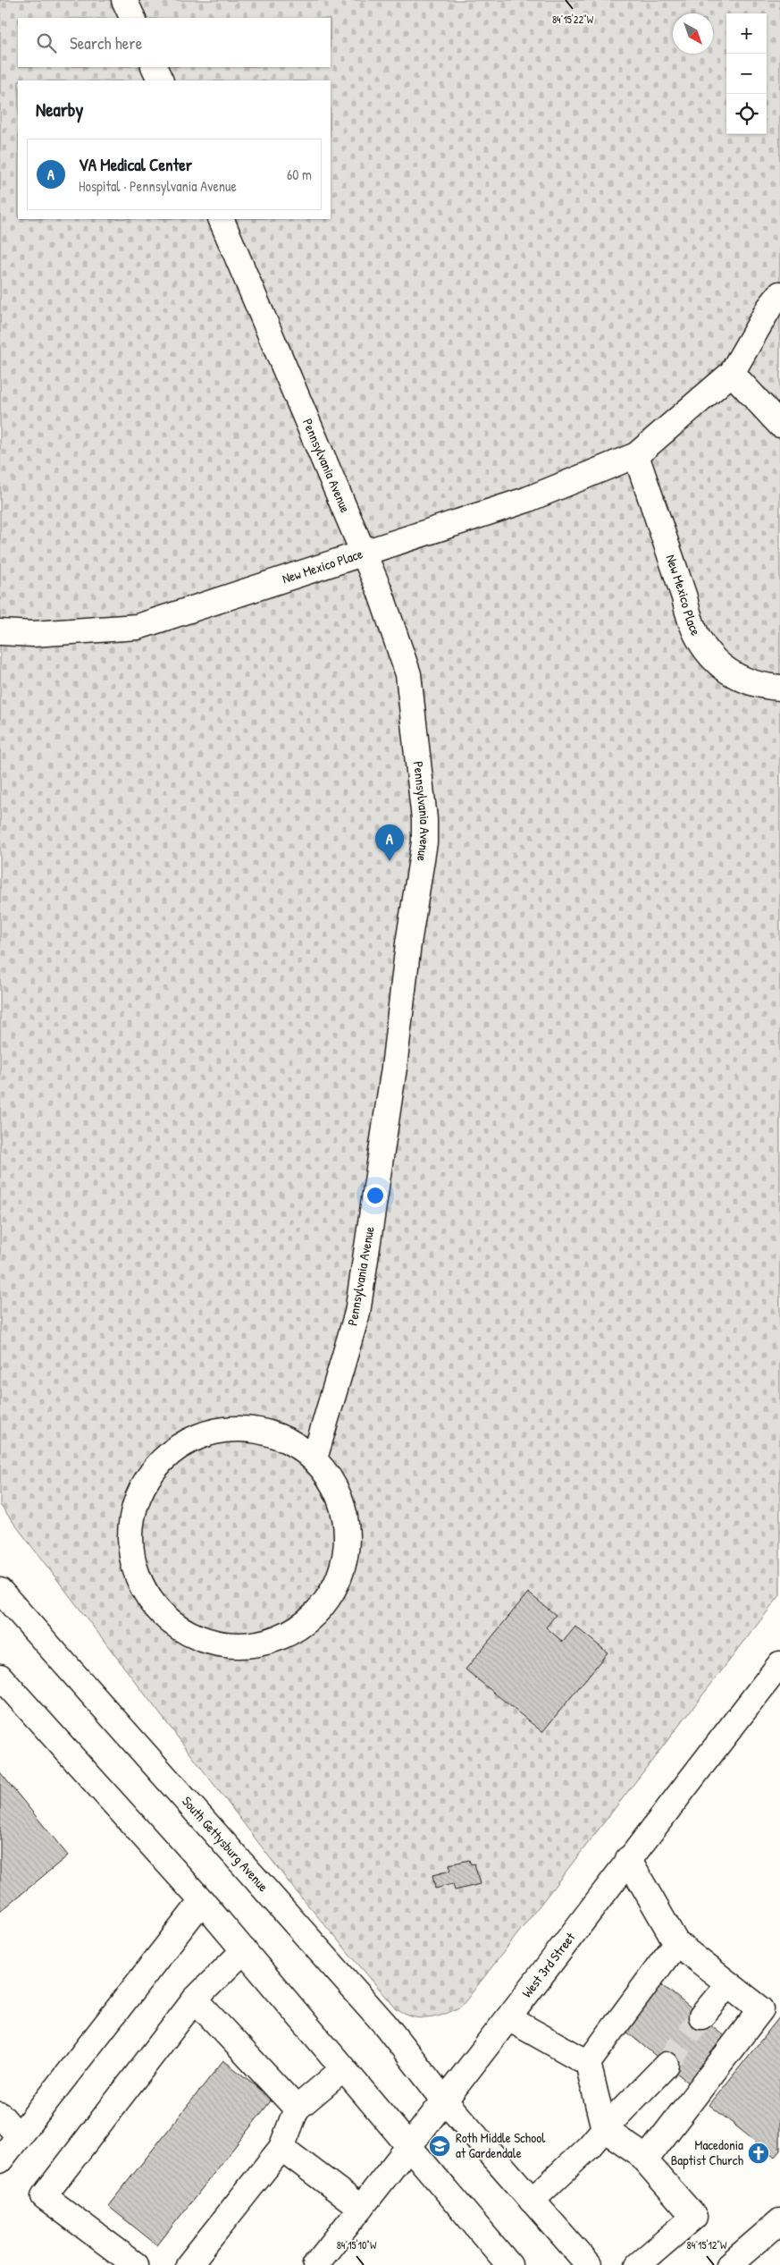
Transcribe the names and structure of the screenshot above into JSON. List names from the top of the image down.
{
  "streets": {
    "street": [
      "Pennsylvania Avenue",
      "New Mexico Place",
      "South Gettysburg Avenue",
      "West 3rd Street"
    ]
  },
  "crossings": [
    ["Pennsylvania Avenue", "New Mexico Place"],
    ["South Gettysburg Avenue", "West 3rd Street"]
  ],
  "places": {
    "school or university": ["Roth Middle School at Gardendale"],
    "church": ["Macedonia Baptist Church"]
  },
  "north": "bottom right",
  "page": {
    "map_buttons": ["+", "−"],
    "search": "Search here",
    "heading": "Nearby",
    "list": [
      {
        "mark": "A",
        "name": "VA Medical Center",
        "note": "Hospital · Pennsylvania Avenue",
        "value": "60 m"
      }
    ],
    "pins": "A"
  },
  "coordinates": ["84°15'22\"W", "84°15'10\"W", "84°15'12\"W"]
}
